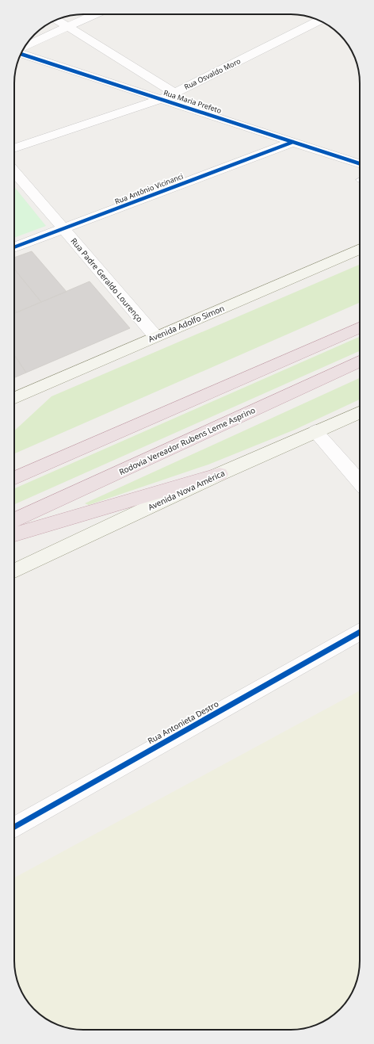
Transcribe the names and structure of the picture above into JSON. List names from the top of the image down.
{
  "streets": {
    "highway": ["Rodovia Vereador Rubens Leme Asprino"],
    "main road": ["Avenida Adolfo Simon", "Avenida Nova América"],
    "street": [
      "Rua Osvaldo Moro",
      "Rua Maria Prefeto",
      "Rua Antônio Vicinanci",
      "Rua Padre Geraldo Lourenço",
      "Rua Antonieta Destro"
    ]
  },
  "crossings": [
    ["Rua Osvaldo Moro", "Rua Maria Prefeto"],
    ["Rua Maria Prefeto", "Rua Antônio Vicinanci"],
    ["Rua Antônio Vicinanci", "Rua Padre Geraldo Lourenço"],
    ["Rua Padre Geraldo Lourenço", "Avenida Adolfo Simon"]
  ]
}
